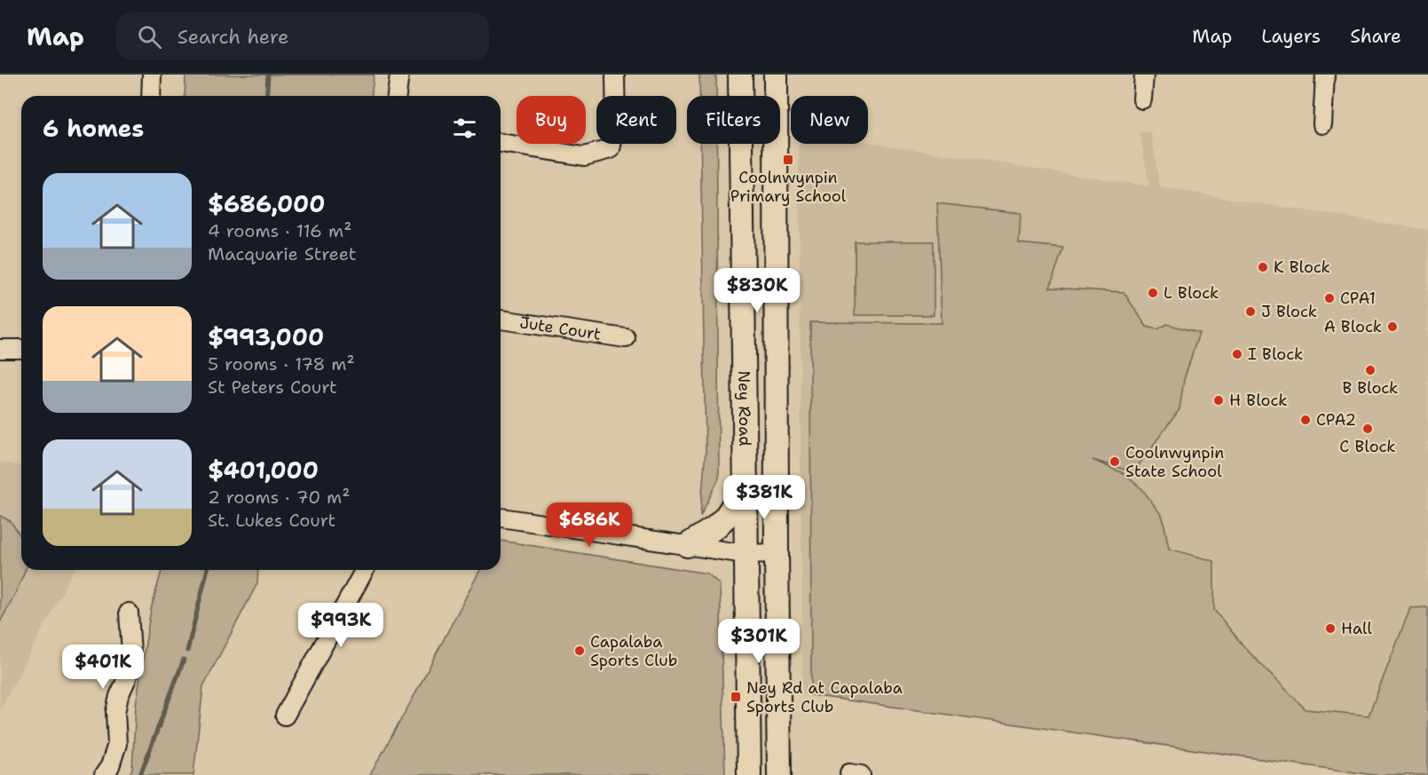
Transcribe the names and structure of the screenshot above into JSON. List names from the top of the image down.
{
  "streets": {
    "main road": ["Ney Road"],
    "street": ["Jute Court"]
  },
  "places": {
    "transit": ["Coolnwynpin Primary School", "Ney Rd at Capalaba Sports Club"],
    "other": [
      "K Block",
      "L Block",
      "CPA1",
      "J Block",
      "A Block",
      "I Block",
      "B Block",
      "H Block",
      "CPA2",
      "C Block",
      "Coolnwynpin State School",
      "Hall",
      "Capalaba Sports Club"
    ]
  },
  "page": {
    "header": "Map",
    "search": "Search here",
    "nav": ["Map", "Layers", "Share"],
    "chip": [
      "Buy",
      "Rent",
      "Filters",
      "New"
    ],
    "heading": "6 homes",
    "list": [
      {
        "name": "$686,000",
        "note": "4 rooms · 116 m² · Macquarie Street"
      },
      {
        "name": "$993,000",
        "note": "5 rooms · 178 m² · St Peters Court"
      },
      {
        "name": "$401,000",
        "note": "2 rooms · 70 m² · St. Lukes Court"
      }
    ],
    "price": [
      "$830K",
      "$381K",
      "$686K",
      "$993K",
      "$301K",
      "$401K"
    ]
  }
}
